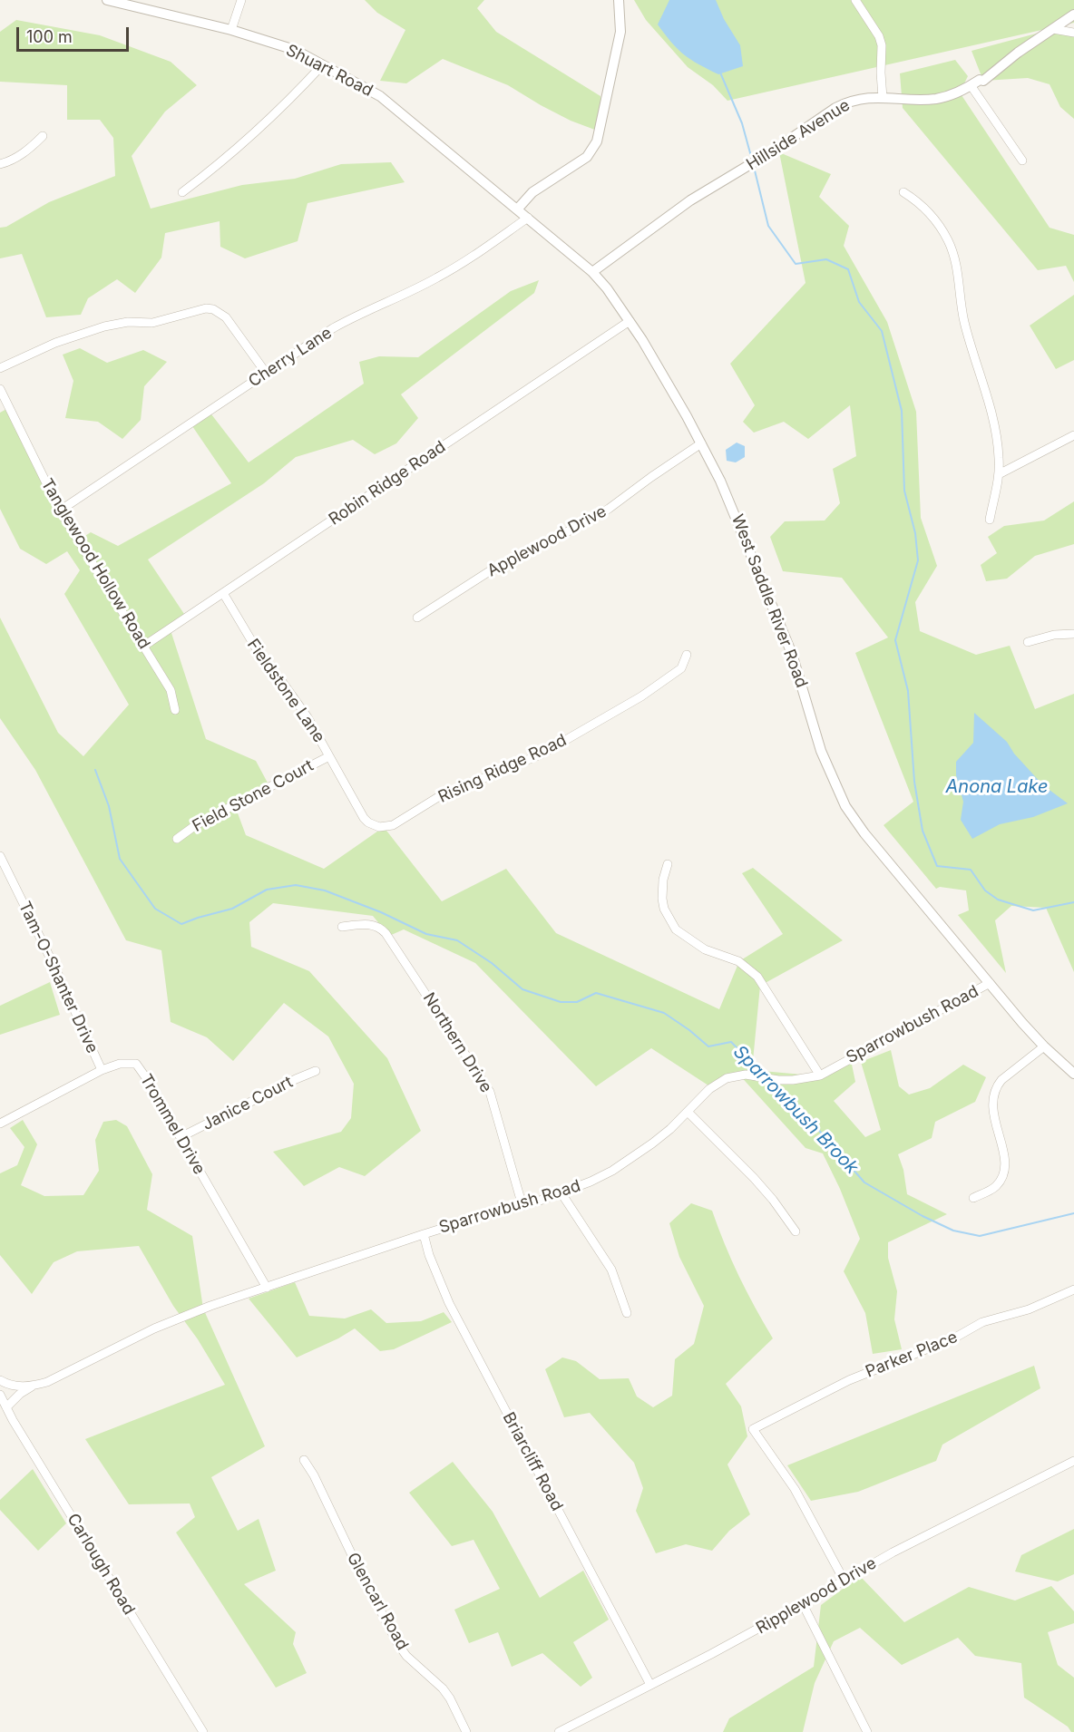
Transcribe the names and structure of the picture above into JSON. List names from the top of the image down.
{
  "streets": {
    "street": [
      "Shuart Road",
      "Hillside Avenue",
      "Cherry Lane",
      "Robin Ridge Road",
      "Applewood Drive",
      "Tanglewood Hollow Road",
      "West Saddle River Road",
      "Fieldstone Lane",
      "Rising Ridge Road",
      "Field Stone Court",
      "Tam-O-Shanter Drive",
      "Sparrowbush Road",
      "Northern Drive",
      "Janice Court",
      "Trommel Drive",
      "Parker Place",
      "Briarcliff Road",
      "Carlough Road",
      "Ripplewood Drive",
      "Glencarl Road"
    ]
  },
  "crossings": [
    ["Shuart Road", "West Saddle River Road"],
    ["Hillside Avenue", "West Saddle River Road"],
    ["Cherry Lane", "Tanglewood Hollow Road"],
    ["Cherry Lane", "West Saddle River Road"],
    ["Robin Ridge Road", "Tanglewood Hollow Road"],
    ["Robin Ridge Road", "West Saddle River Road"],
    ["Robin Ridge Road", "Fieldstone Lane"],
    ["Applewood Drive", "West Saddle River Road"],
    ["West Saddle River Road", "Sparrowbush Road"],
    ["Fieldstone Lane", "Rising Ridge Road"],
    ["Fieldstone Lane", "Field Stone Court"],
    ["Tam-O-Shanter Drive", "Trommel Drive"],
    ["Sparrowbush Road", "Northern Drive"],
    ["Sparrowbush Road", "Trommel Drive"],
    ["Sparrowbush Road", "Briarcliff Road"],
    ["Sparrowbush Road", "Carlough Road"],
    ["Janice Court", "Trommel Drive"],
    ["Parker Place", "Ripplewood Drive"],
    ["Briarcliff Road", "Ripplewood Drive"]
  ],
  "water": ["Anona Lake", "Sparrowbush Brook"],
  "scale_bar": "100 m"
}
